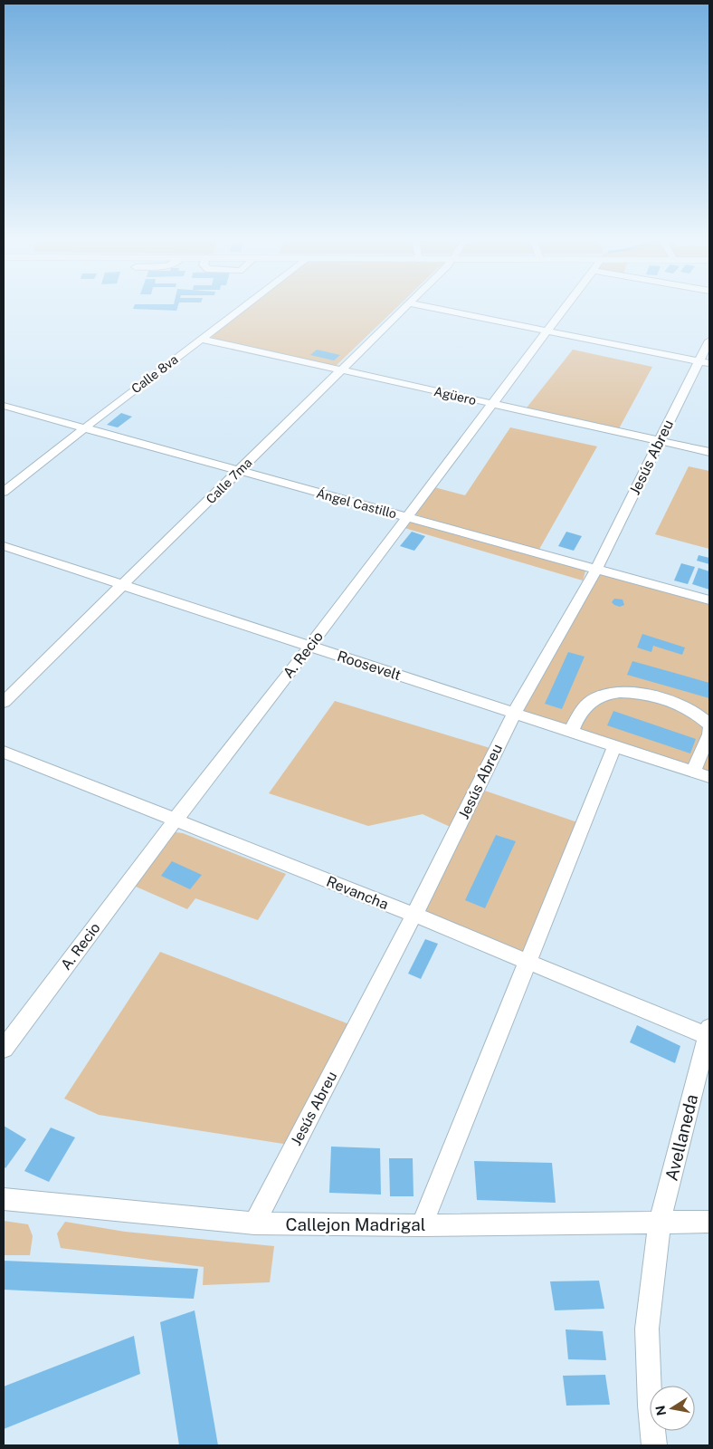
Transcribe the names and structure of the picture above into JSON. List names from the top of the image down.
{
  "streets": {
    "street": [
      "Calle 8va",
      "Agüero",
      "Jesús Abreu",
      "Calle 7ma",
      "Ángel Castillo",
      "A. Recio",
      "Roosevelt",
      "Revancha",
      "Avellaneda",
      "Callejon Madrigal"
    ]
  },
  "crossings": [
    ["Calle 8va", "Agüero"],
    ["Calle 8va", "Ángel Castillo"],
    ["Agüero", "Jesús Abreu"],
    ["Agüero", "Calle 7ma"],
    ["Agüero", "A. Recio"],
    ["Jesús Abreu", "Ángel Castillo"],
    ["Jesús Abreu", "Roosevelt"],
    ["Jesús Abreu", "Revancha"],
    ["Jesús Abreu", "Callejon Madrigal"],
    ["Calle 7ma", "Ángel Castillo"],
    ["Calle 7ma", "Roosevelt"],
    ["Ángel Castillo", "A. Recio"],
    ["A. Recio", "Roosevelt"],
    ["A. Recio", "Revancha"],
    ["Revancha", "Avellaneda"],
    ["Avellaneda", "Callejon Madrigal"]
  ],
  "north": "left"
}
